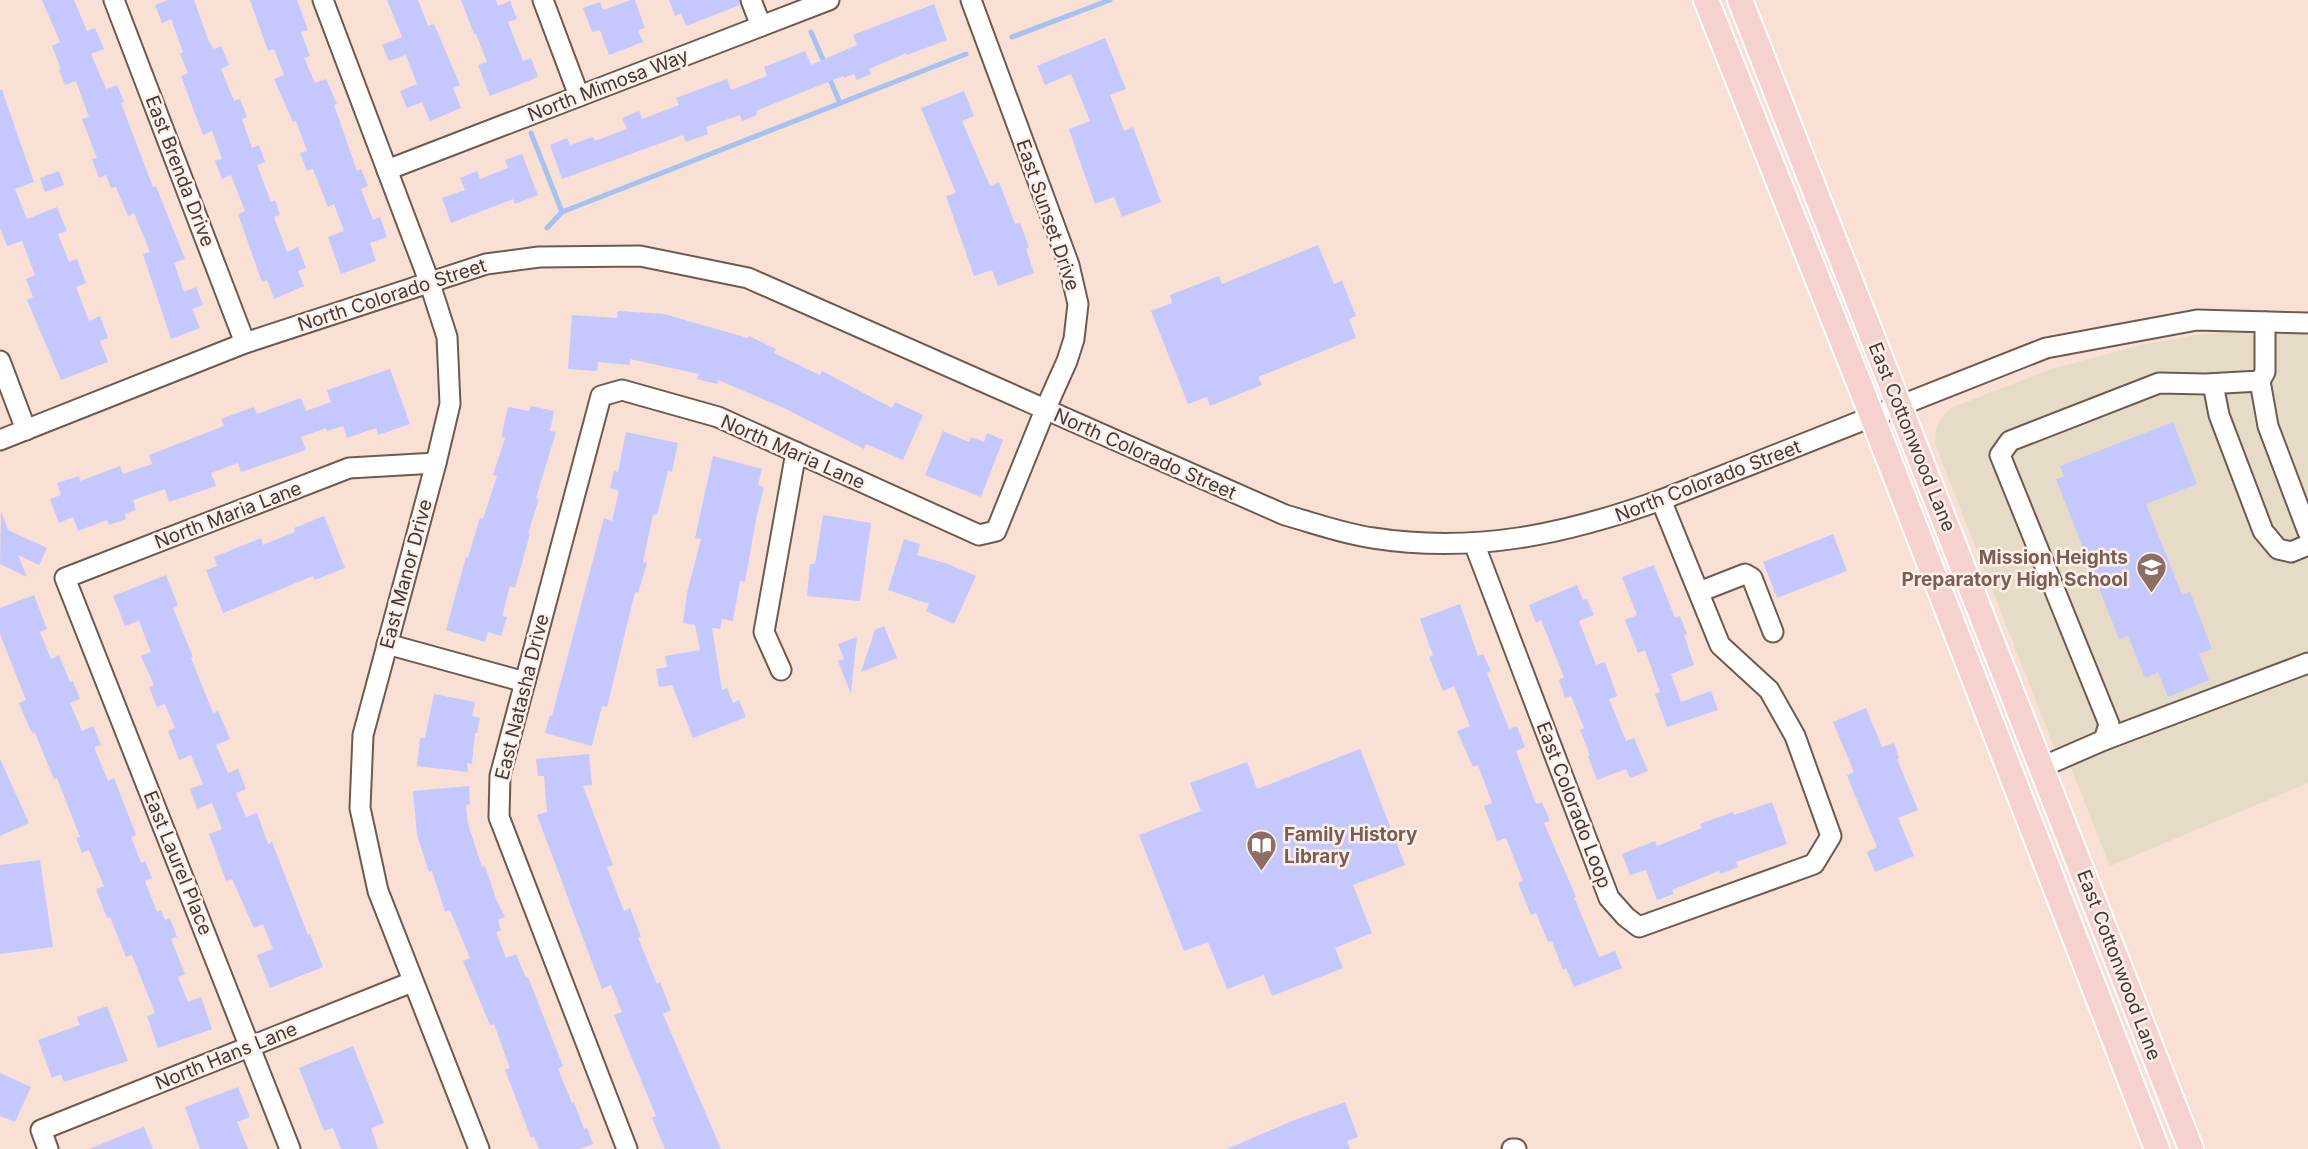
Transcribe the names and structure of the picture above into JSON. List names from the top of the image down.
{
  "streets": {
    "main road": ["East Cottonwood Lane"],
    "street": [
      "North Mimosa Way",
      "East Brenda Drive",
      "East Sunset Drive",
      "North Colorado Street",
      "North Maria Lane",
      "East Manor Drive",
      "East Natasha Drive",
      "East Colorado Loop",
      "East Laurel Place",
      "North Hans Lane"
    ]
  },
  "crossings": [
    ["North Mimosa Way", "East Manor Drive"],
    ["East Brenda Drive", "North Colorado Street"],
    ["East Sunset Drive", "North Colorado Street"],
    ["East Sunset Drive", "North Maria Lane"],
    ["North Colorado Street", "East Cottonwood Lane"],
    ["North Colorado Street", "East Manor Drive"],
    ["North Colorado Street", "East Colorado Loop"],
    ["North Maria Lane", "East Manor Drive"],
    ["North Maria Lane", "East Natasha Drive"],
    ["North Maria Lane", "East Laurel Place"],
    ["East Manor Drive", "North Hans Lane"],
    ["East Laurel Place", "North Hans Lane"]
  ],
  "places": {
    "school or university": ["Mission Heights Preparatory High School"],
    "library": ["Family History Library"]
  }
}
